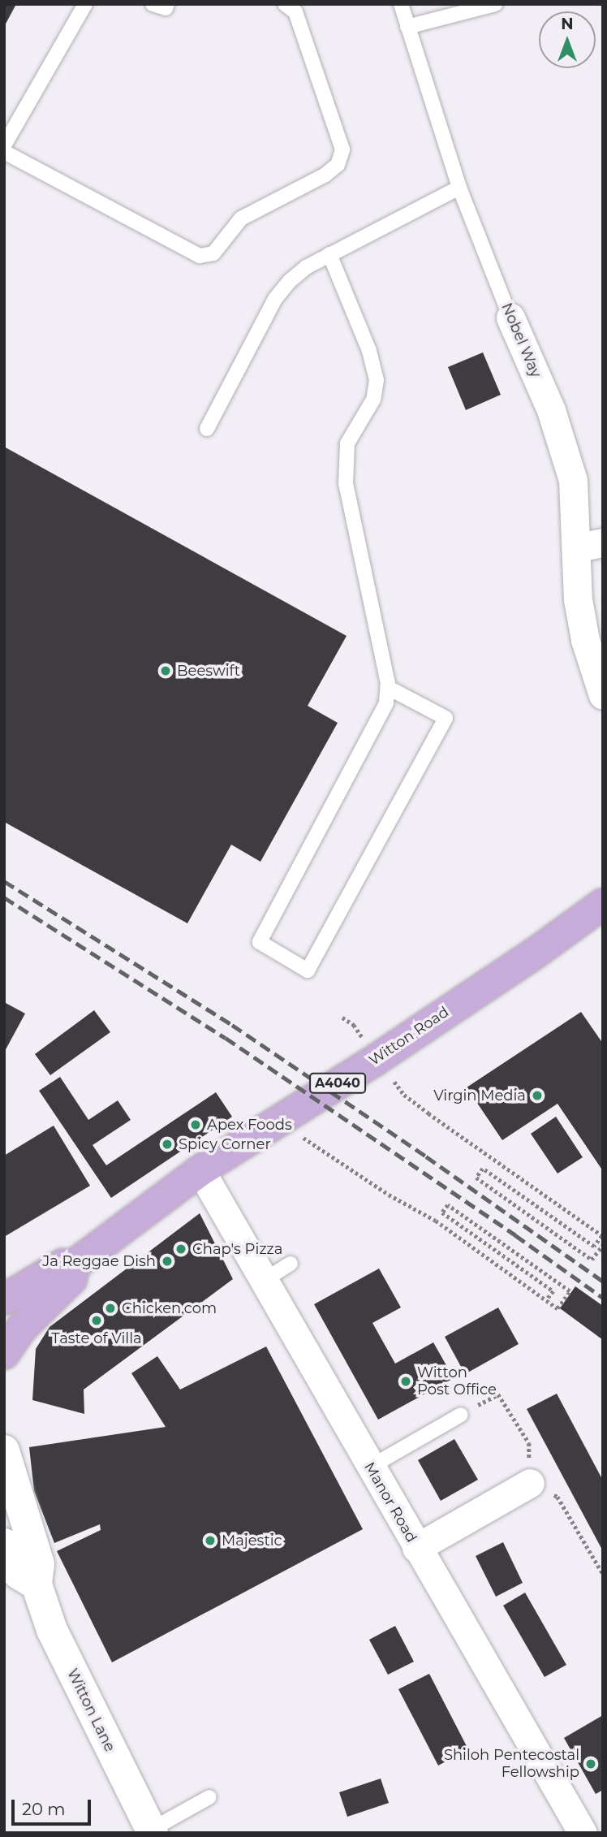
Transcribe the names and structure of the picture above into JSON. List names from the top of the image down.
{
  "streets": {
    "main road": ["Witton Road", "A4040", "Witton Lane"],
    "street": ["Nobel Way", "Manor Road"]
  },
  "crossings": [
    ["Witton Road", "Manor Road"]
  ],
  "places": [
    "Beeswift",
    "Virgin Media",
    "Apex Foods",
    "Spicy Corner",
    "Chap's Pizza",
    "Ja Reggae Dish",
    "Chicken.com",
    "Taste of Villa",
    "Witton Post Office",
    "Majestic",
    "Shiloh Pentecostal Fellowship"
  ],
  "scale_bar": "20 m",
  "north": "top"
}
